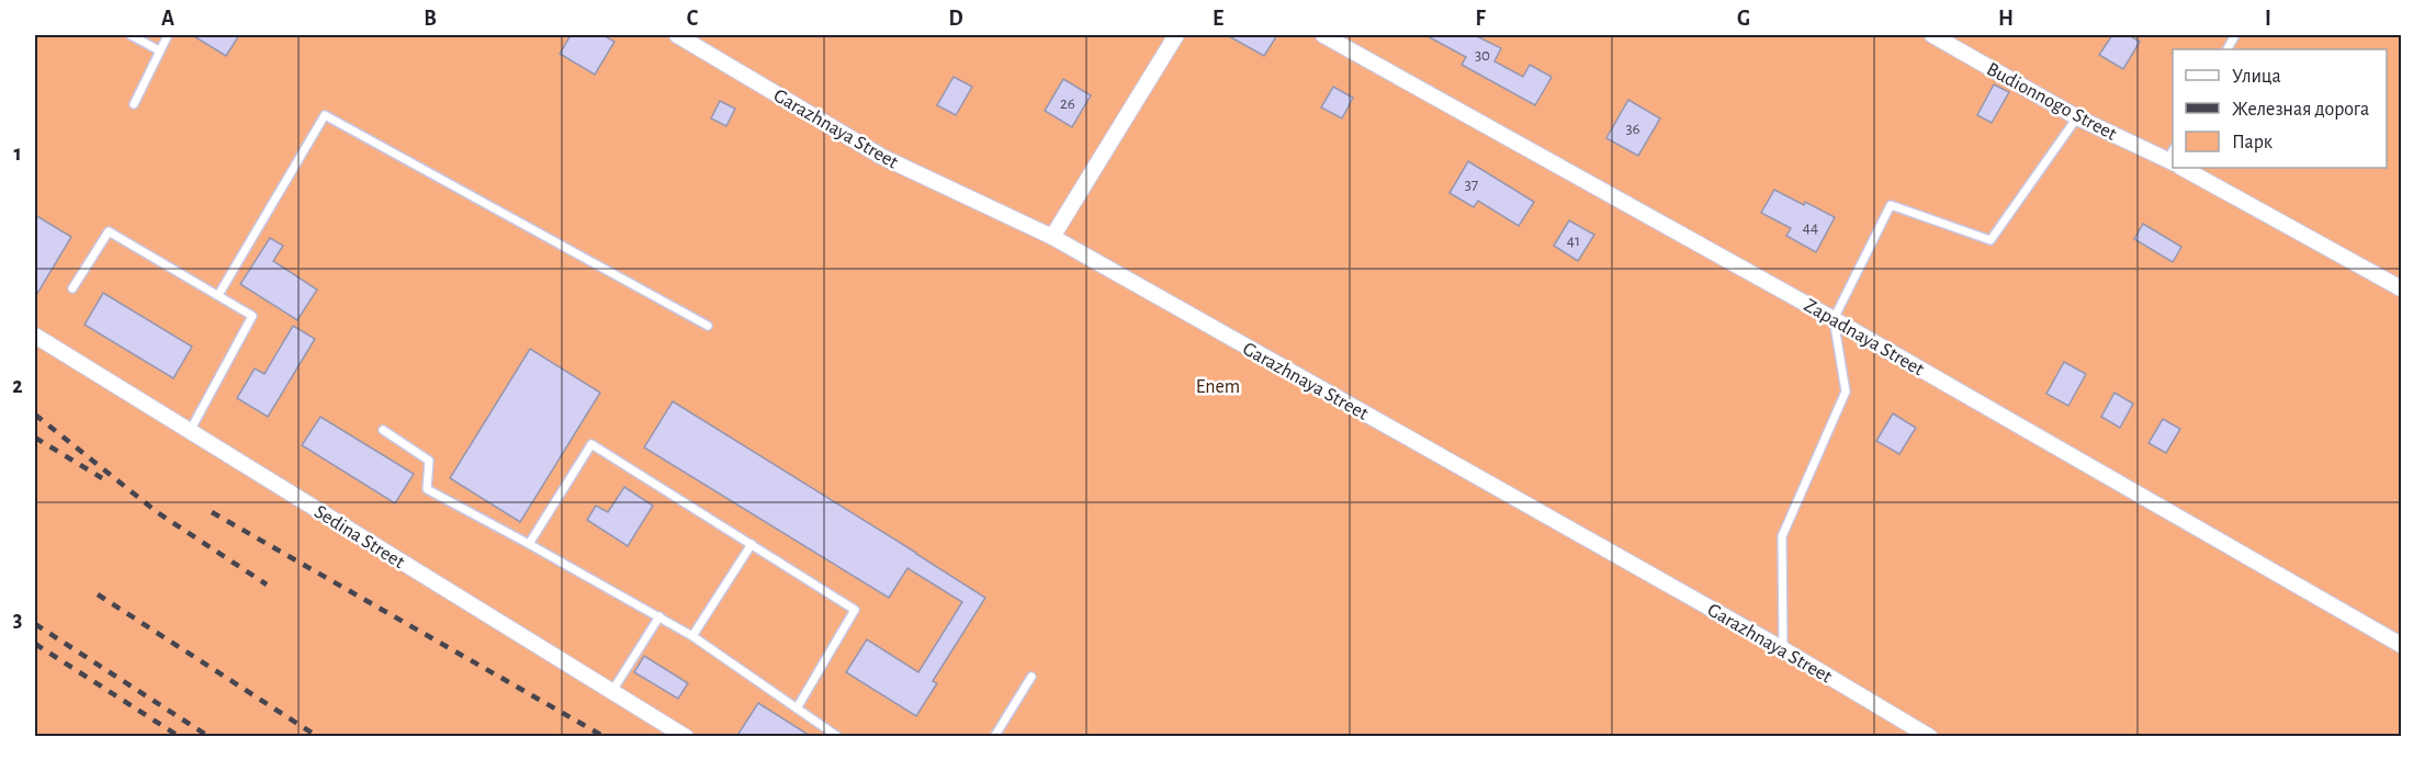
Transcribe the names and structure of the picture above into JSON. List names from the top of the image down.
{
  "streets": {
    "street": [
      "Budionnogo Street",
      "Garazhnaya Street",
      "Zapadnaya Street",
      "Sedina Street"
    ]
  },
  "parks": ["Enem"],
  "house_numbers": [
    "30",
    "26",
    "36",
    "37",
    "44",
    "41"
  ],
  "legend": ["Улица", "Железная дорога", "Парк"],
  "grid": {
    "columns": [
      "A",
      "B",
      "C",
      "D",
      "E",
      "F",
      "G",
      "H",
      "I"
    ],
    "rows": ["1", "2", "3"]
  }
}
